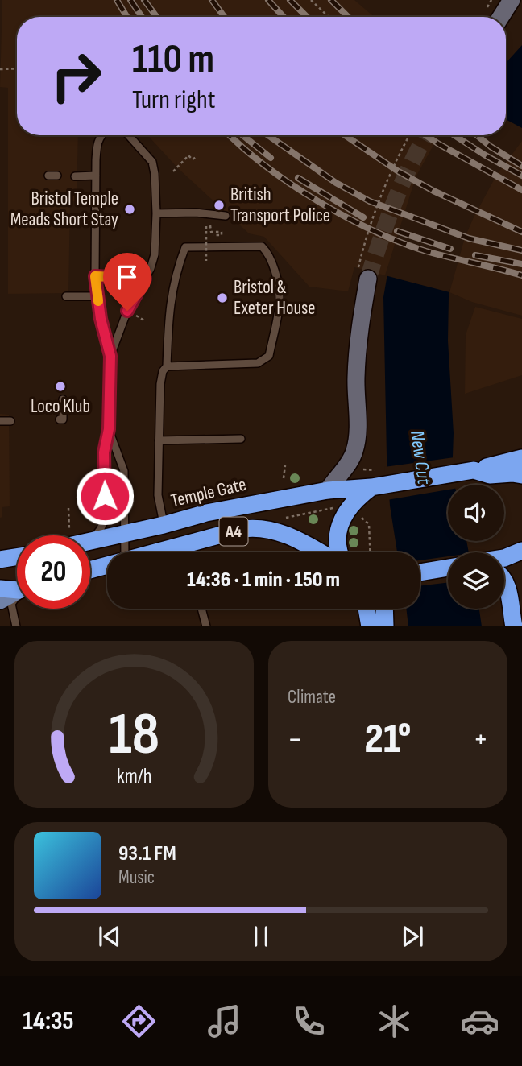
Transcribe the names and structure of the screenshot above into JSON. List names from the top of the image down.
{
  "streets": {
    "highway": ["Temple Gate", "A4"]
  },
  "crossings": [
    ["Temple Gate", "A4"]
  ],
  "water": ["New Cut"],
  "places": [
    "British Transport Police",
    "Bristol Temple Meads Short Stay",
    "Bristol & Exeter House",
    "Loco Klub"
  ],
  "page": {
    "turn": ["110 m", "Turn right"],
    "limit": "20",
    "trip": "14:36 · 1 min · 150 m",
    "tile": "Climate",
    "heat": ["−", "21°", "+"],
    "song": ["93.1 FM", "Music"],
    "tabs": "14:35",
    "gauge": ["18", "km/h"]
  }
}
